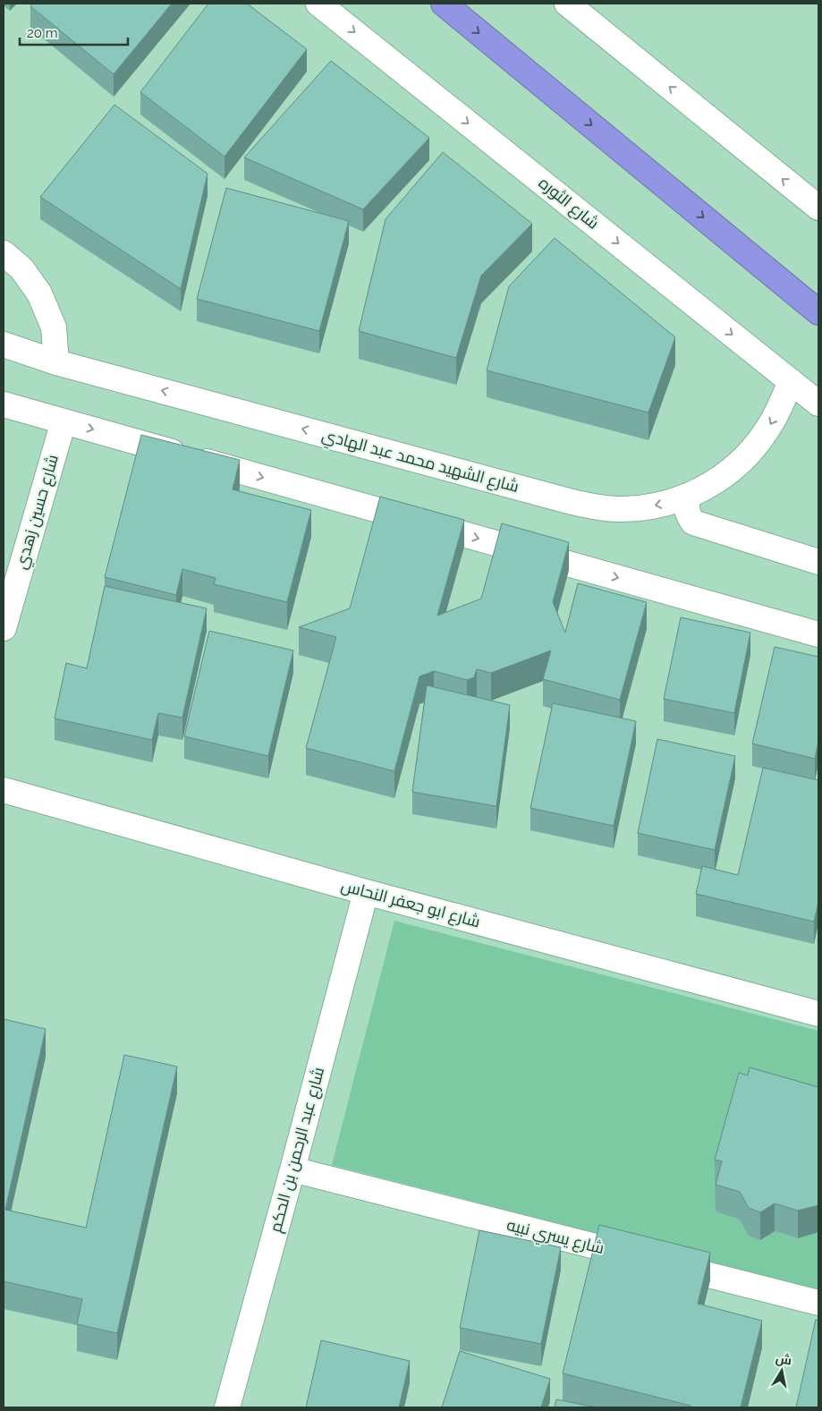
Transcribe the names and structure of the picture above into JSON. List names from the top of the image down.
{
  "streets": {
    "street": [
      "شارع الثوره",
      "شارع الشهيد محمد عبد الهادي",
      "شارع حسين زهدي",
      "شارع ابو جعفر النحاس",
      "شارع عبد الرحمن بن الحكم",
      "شارع يسري نبيه"
    ]
  },
  "crossings": [
    ["شارع الثوره", "شارع الشهيد محمد عبد الهادي"],
    ["شارع ابو جعفر النحاس", "شارع عبد الرحمن بن الحكم"],
    ["شارع عبد الرحمن بن الحكم", "شارع يسري نبيه"]
  ],
  "scale_bar": "20 m",
  "north": "top"
}
